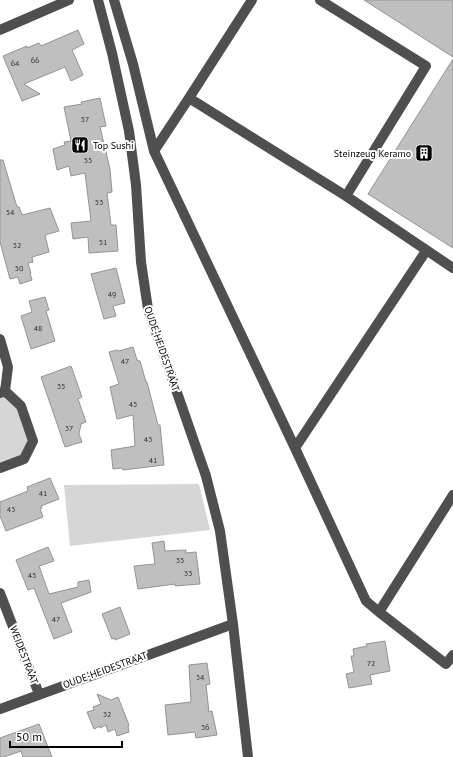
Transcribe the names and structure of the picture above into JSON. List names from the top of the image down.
{
  "streets": {
    "street": ["OUDE-HEIDESTRAAT", "WEIDESTRAAT"]
  },
  "crossings": [
    ["OUDE-HEIDESTRAAT", "WEIDESTRAAT"]
  ],
  "places": {
    "restaurant": ["Top Sushi"],
    "building": ["Steinzeug Keramo"]
  },
  "house_numbers": [
    "66",
    "64",
    "57",
    "55",
    "53",
    "54",
    "51",
    "52",
    "50",
    "49",
    "48",
    "47",
    "35",
    "45",
    "37",
    "43",
    "41",
    "41",
    "43",
    "35",
    "33",
    "45",
    "47",
    "72",
    "34",
    "32",
    "36"
  ],
  "scale_bar": "50 m"
}
